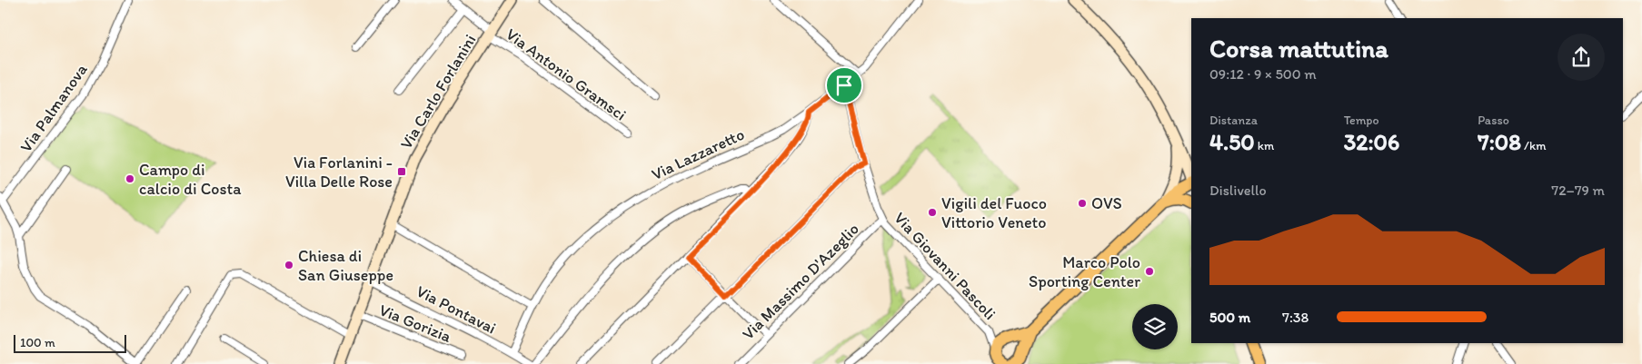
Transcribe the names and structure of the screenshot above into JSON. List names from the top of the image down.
{
  "streets": {
    "street": [
      "Via Antonio Gramsci",
      "Via Carlo Forlanini",
      "Via Palmanova",
      "Via Lazzaretto",
      "Via Giovanni Pascoli",
      "Via Massimo D'Azeglio",
      "Via Pontavai",
      "Via Gorizia"
    ]
  },
  "crossings": [
    ["Via Antonio Gramsci", "Via Carlo Forlanini"],
    ["Via Carlo Forlanini", "Via Pontavai"],
    ["Via Carlo Forlanini", "Via Gorizia"],
    ["Via Lazzaretto", "Via Giovanni Pascoli"],
    ["Via Lazzaretto", "Via Pontavai"],
    ["Via Giovanni Pascoli", "Via Massimo D'Azeglio"]
  ],
  "places": {
    "transit": ["Via Forlanini - Villa Delle Rose"],
    "other": [
      "Campo di calcio di Costa",
      "OVS",
      "Vigili del Fuoco Vittorio Veneto",
      "Chiesa di San Giuseppe",
      "Marco Polo Sporting Center"
    ]
  },
  "scale_bar": "100 m",
  "page": {
    "heading": ["Corsa mattutina", "09:12 · 9 × 500 m"],
    "stats": [
      ["Distanza", "4.50 km"],
      ["Tempo", "32:06"],
      ["Passo", "7:08 /km"]
    ],
    "chart": ["Dislivello", "72–79 m"],
    "list": [
      {
        "name": "500 m",
        "note": "7:38"
      }
    ],
    "scale": "100 m"
  }
}
